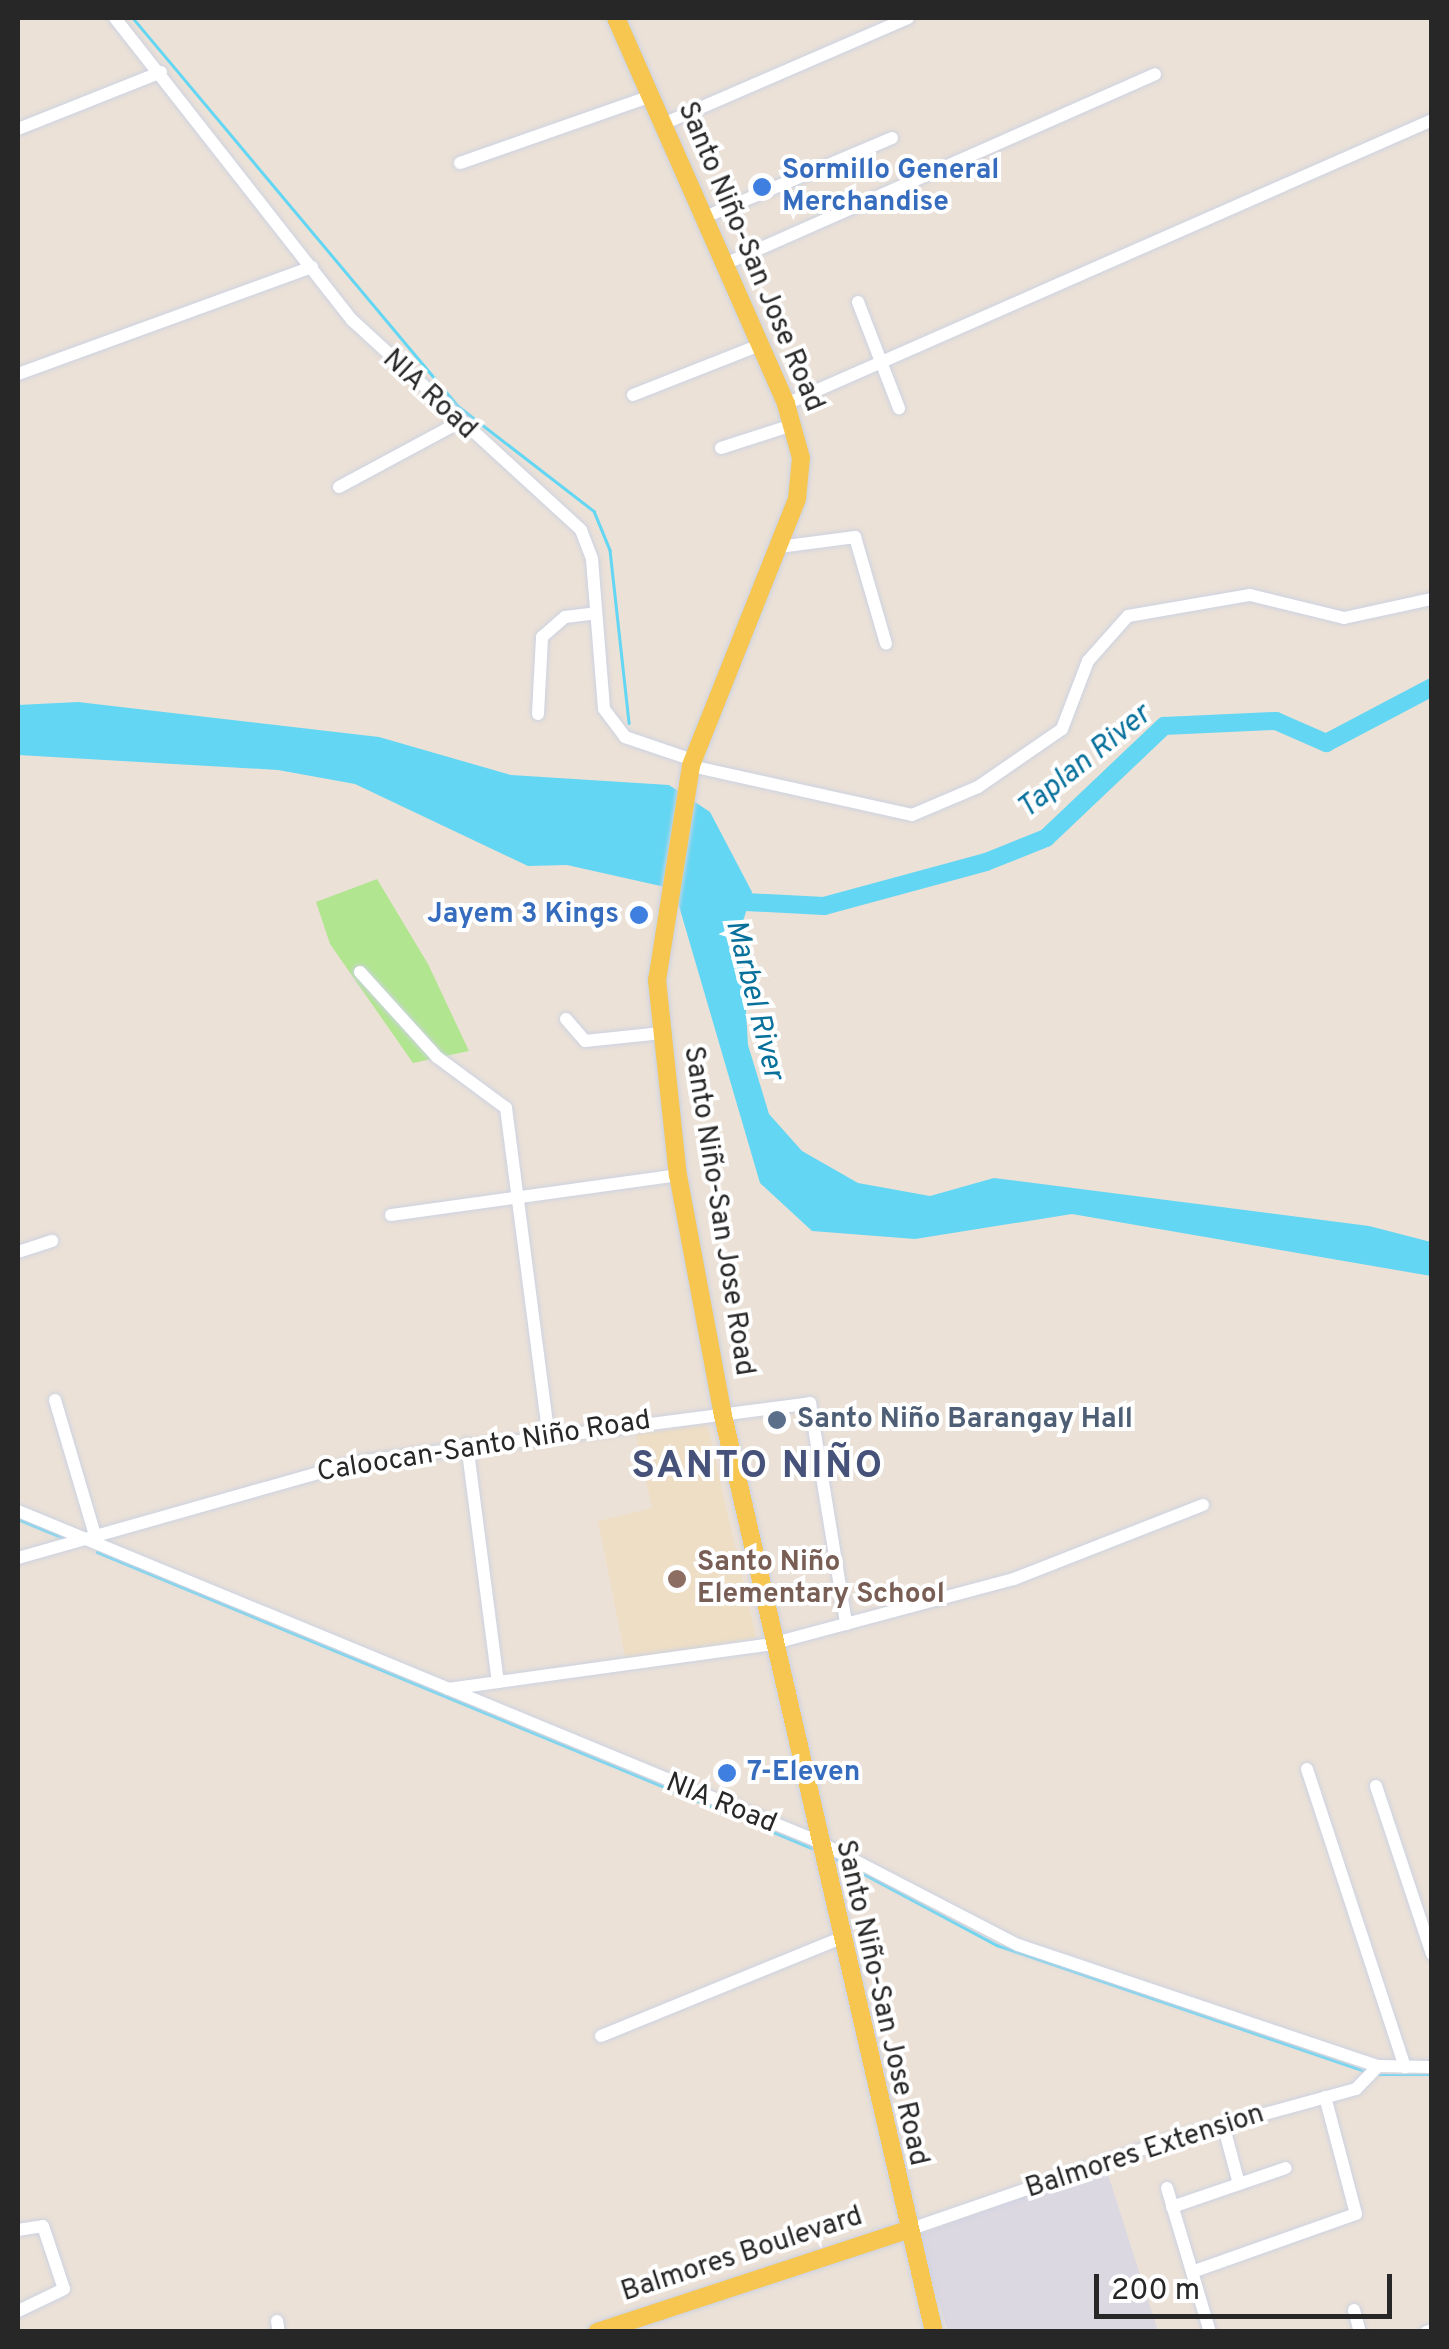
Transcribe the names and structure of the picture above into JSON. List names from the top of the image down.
{
  "streets": {
    "main road": ["Santo Niño-San Jose Road", "Balmores Boulevard"],
    "street": ["NIA Road", "Caloocan-Santo Niño Road", "Balmores Extension"]
  },
  "crossings": [
    ["Santo Niño-San Jose Road", "NIA Road"],
    ["Santo Niño-San Jose Road", "Caloocan-Santo Niño Road"],
    ["Santo Niño-San Jose Road", "Balmores Extension"],
    ["Santo Niño-San Jose Road", "Balmores Boulevard"],
    ["NIA Road", "Caloocan-Santo Niño Road"],
    ["NIA Road", "Balmores Extension"],
    ["Balmores Extension", "Balmores Boulevard"]
  ],
  "districts": ["SANTO NIÑO"],
  "water": ["Taplan River", "Marbel River"],
  "places": [
    "Sormillo General Merchandise",
    "Jayem 3 Kings",
    "Santo Niño Barangay Hall",
    "Santo Niño Elementary School",
    "7-Eleven"
  ],
  "scale_bar": "200 m"
}
